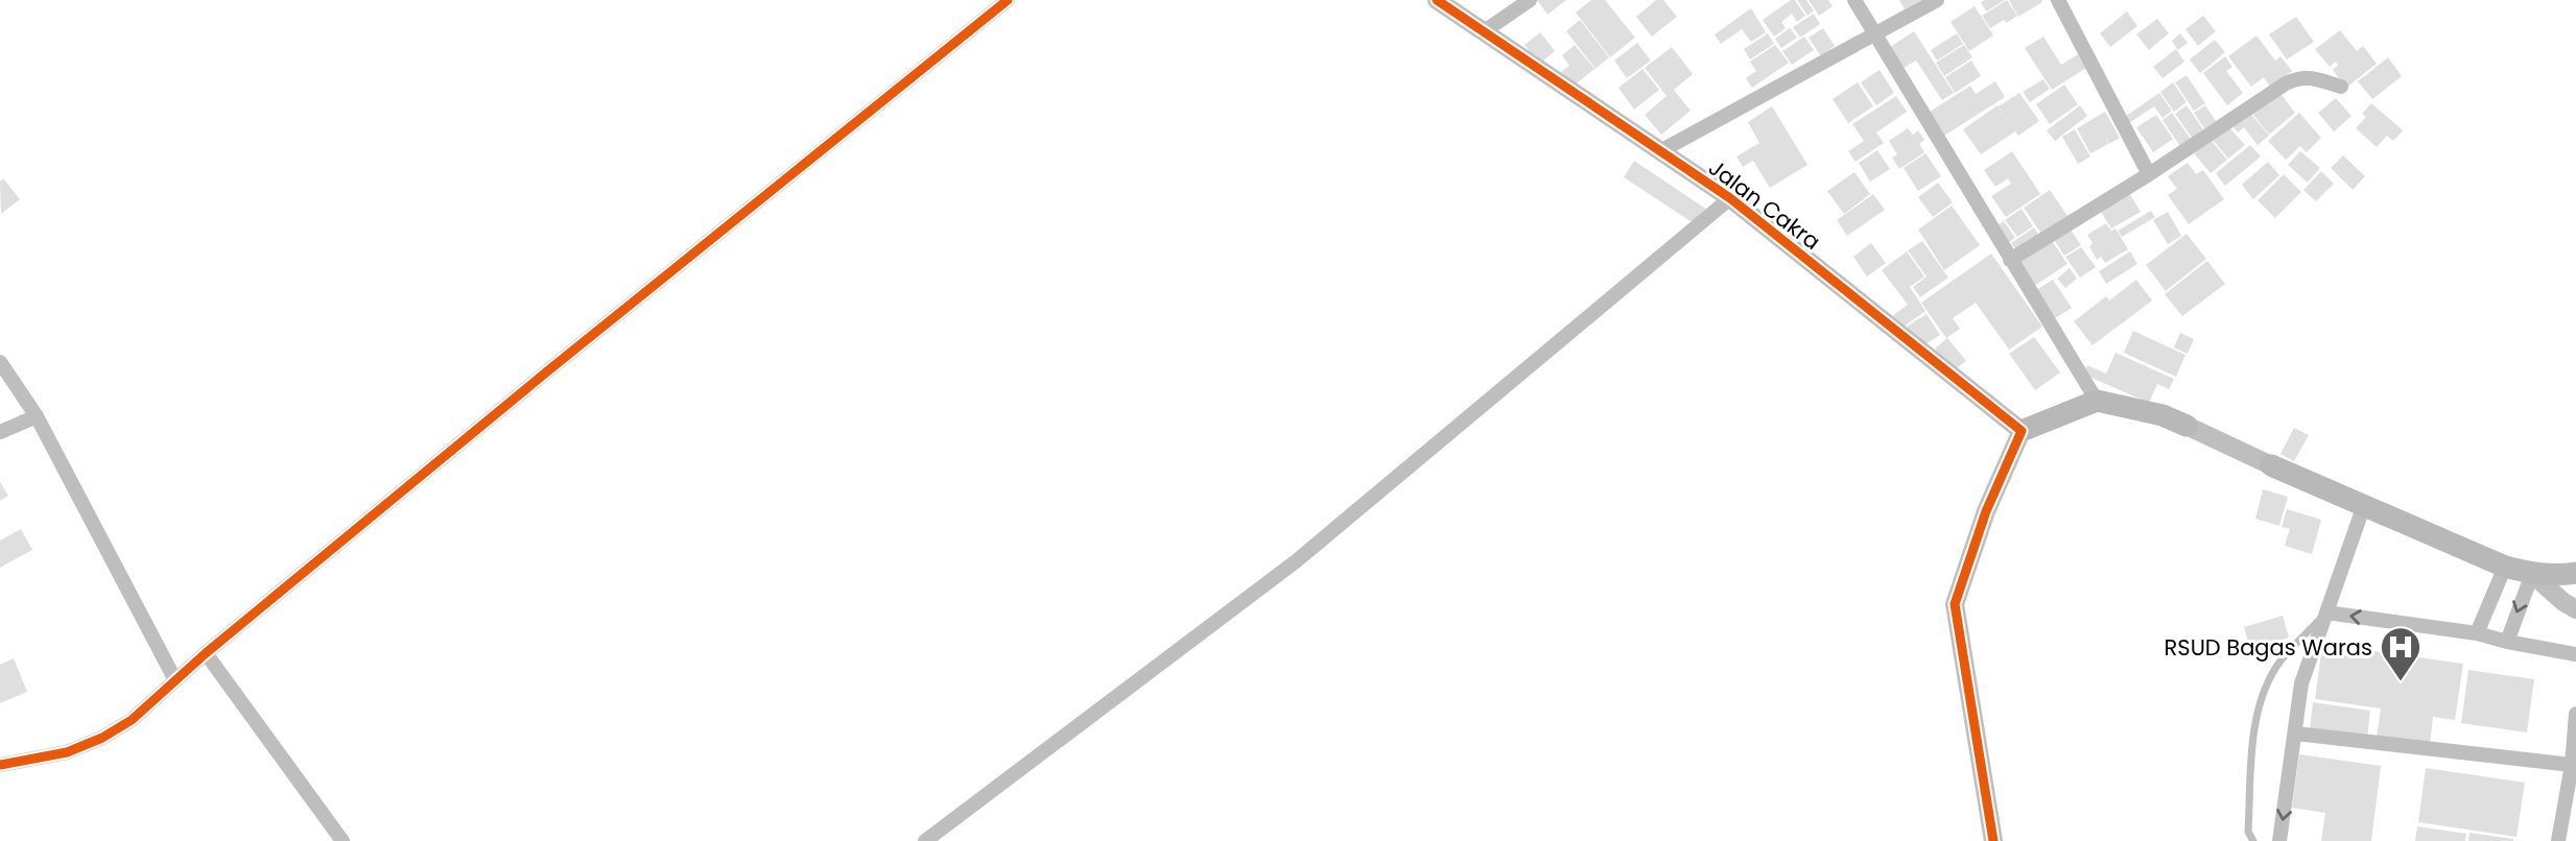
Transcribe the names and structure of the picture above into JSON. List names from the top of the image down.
{
  "streets": {
    "street": ["Jalan Cakra"]
  },
  "places": {
    "hospital": ["RSUD Bagas Waras"]
  }
}
